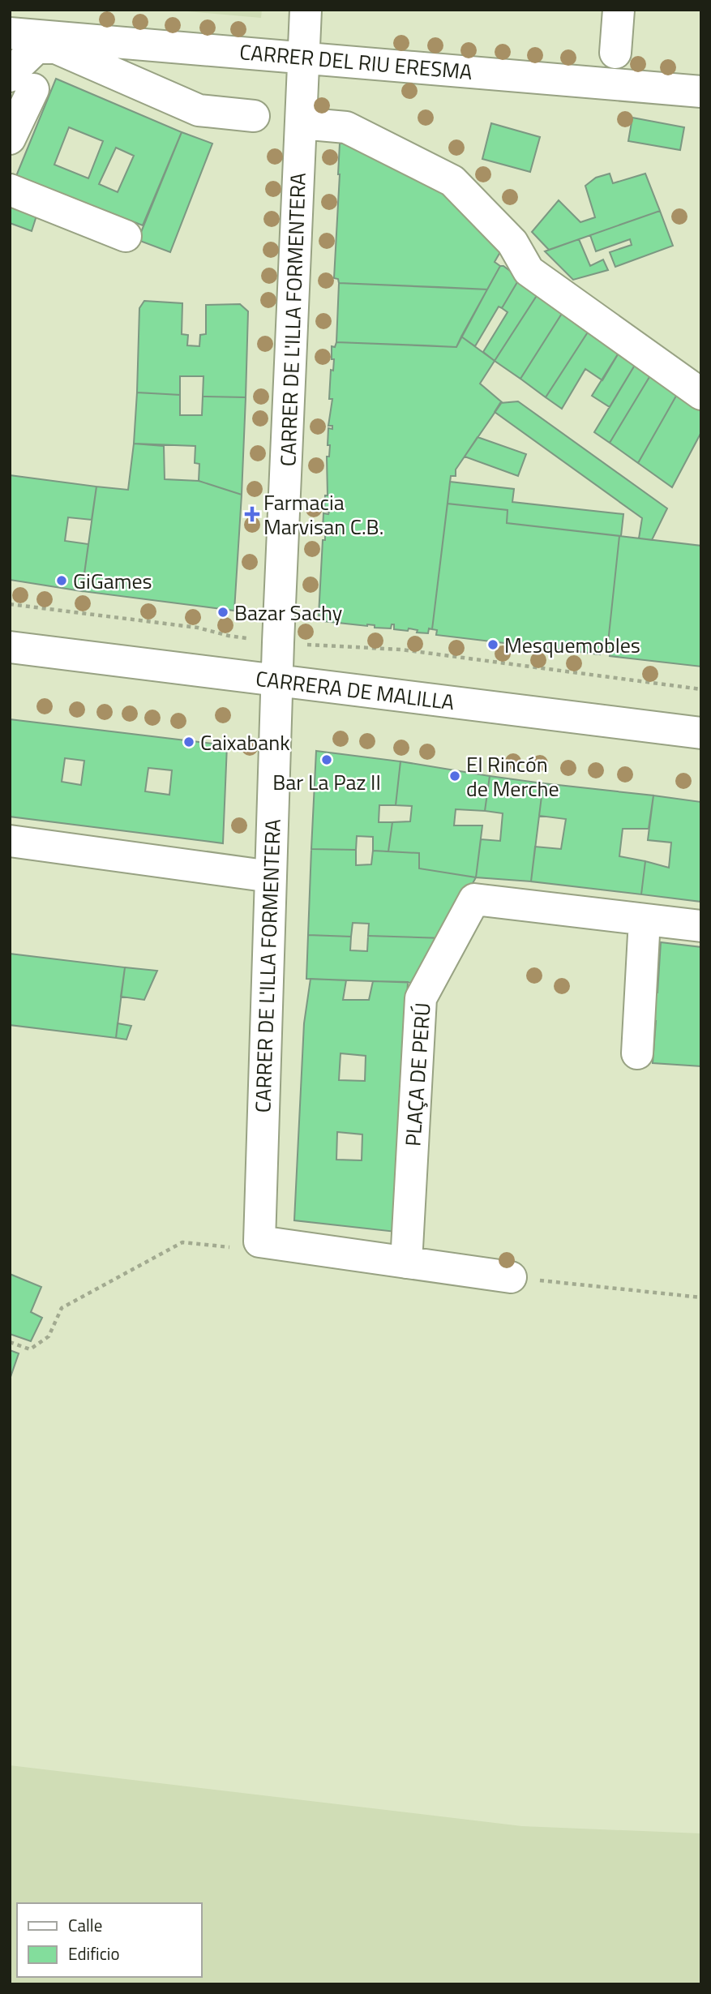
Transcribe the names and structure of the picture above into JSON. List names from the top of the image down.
{
  "streets": {
    "street": [
      "CARRER DEL RIU ERESMA",
      "CARRER DE L'ILLA FORMENTERA",
      "CARRERA DE MALILLA",
      "PLAÇA DE PERÚ"
    ]
  },
  "crossings": [
    ["CARRER DEL RIU ERESMA", "CARRER DE L'ILLA FORMENTERA"],
    ["CARRER DE L'ILLA FORMENTERA", "CARRERA DE MALILLA"]
  ],
  "places": {
    "health": ["Farmacia Marvisan C.B."],
    "other": [
      "GiGames",
      "Bazar Sachy",
      "Mesquemobles",
      "Caixabank",
      "Bar La Paz II",
      "El Rincón de Merche"
    ]
  },
  "legend": ["Calle", "Edificio"]
}
